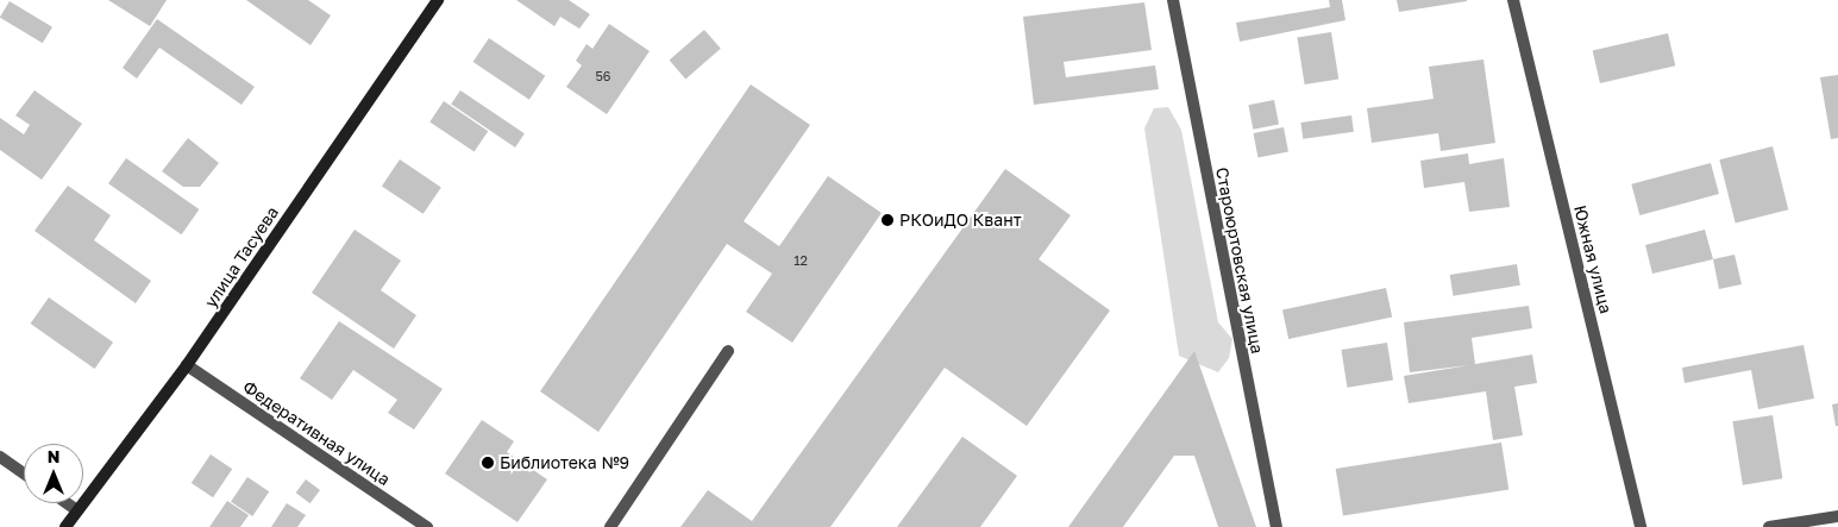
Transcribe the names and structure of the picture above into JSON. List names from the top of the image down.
{
  "streets": {
    "street": [
      "улица Тасуева",
      "Южная улица",
      "Староюртовская улица",
      "Федеративная улица"
    ]
  },
  "crossings": [
    ["улица Тасуева", "Федеративная улица"]
  ],
  "places": ["РКОиДО Квант", "Библиотека №9"],
  "house_numbers": ["56", "12"],
  "north": "top"
}
